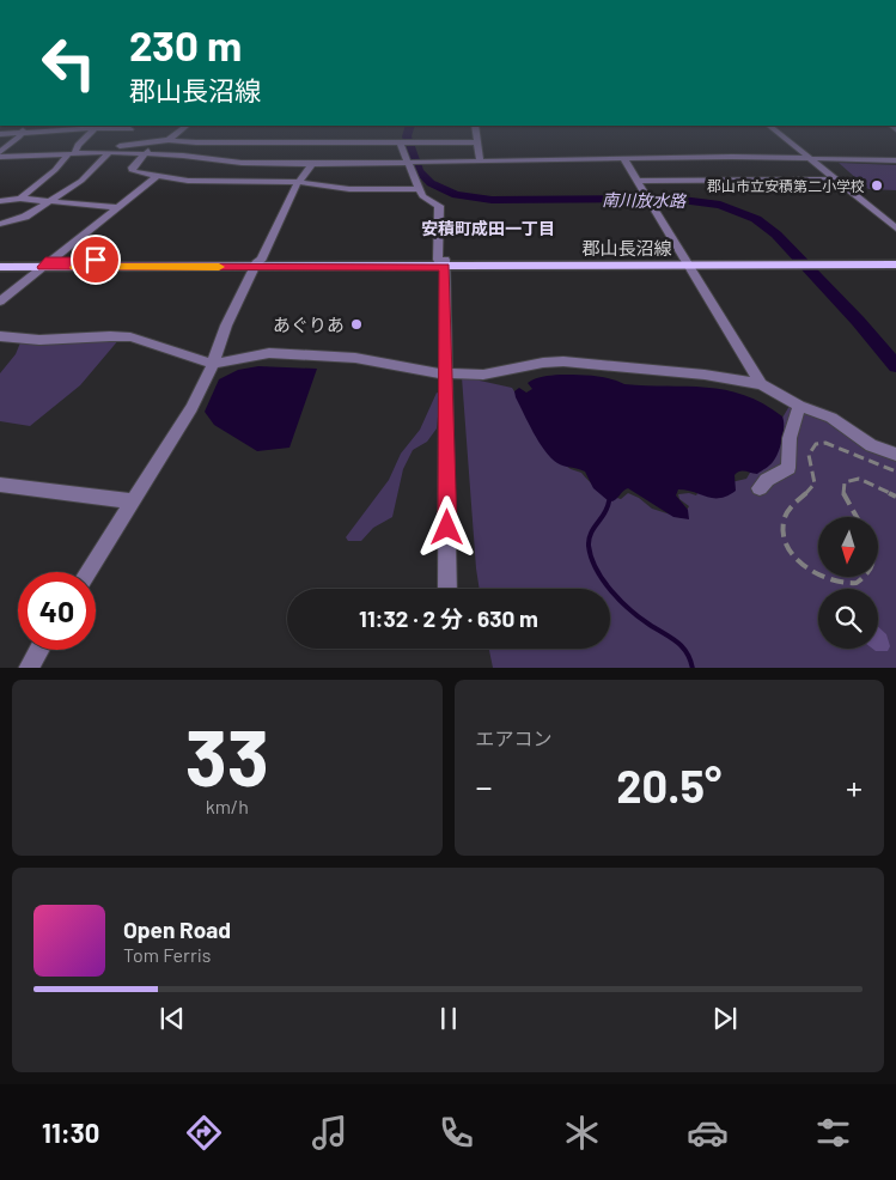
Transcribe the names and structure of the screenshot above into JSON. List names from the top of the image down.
{
  "streets": {
    "main road": ["郡山長沼線"]
  },
  "districts": ["安積町成田一丁目"],
  "water": ["南川放水路"],
  "places": ["郡山市立安積第二小学校", "あぐりあ"],
  "north": "bottom",
  "page": {
    "turn": ["230 m", "郡山長沼線"],
    "limit": "40",
    "trip": "11:32 · 2 分 · 630 m",
    "tile": [
      ["33", "km/h"],
      "エアコン"
    ],
    "heat": ["−", "20.5°", "+"],
    "song": ["Open Road", "Tom Ferris"],
    "tabs": "11:30"
  }
}
